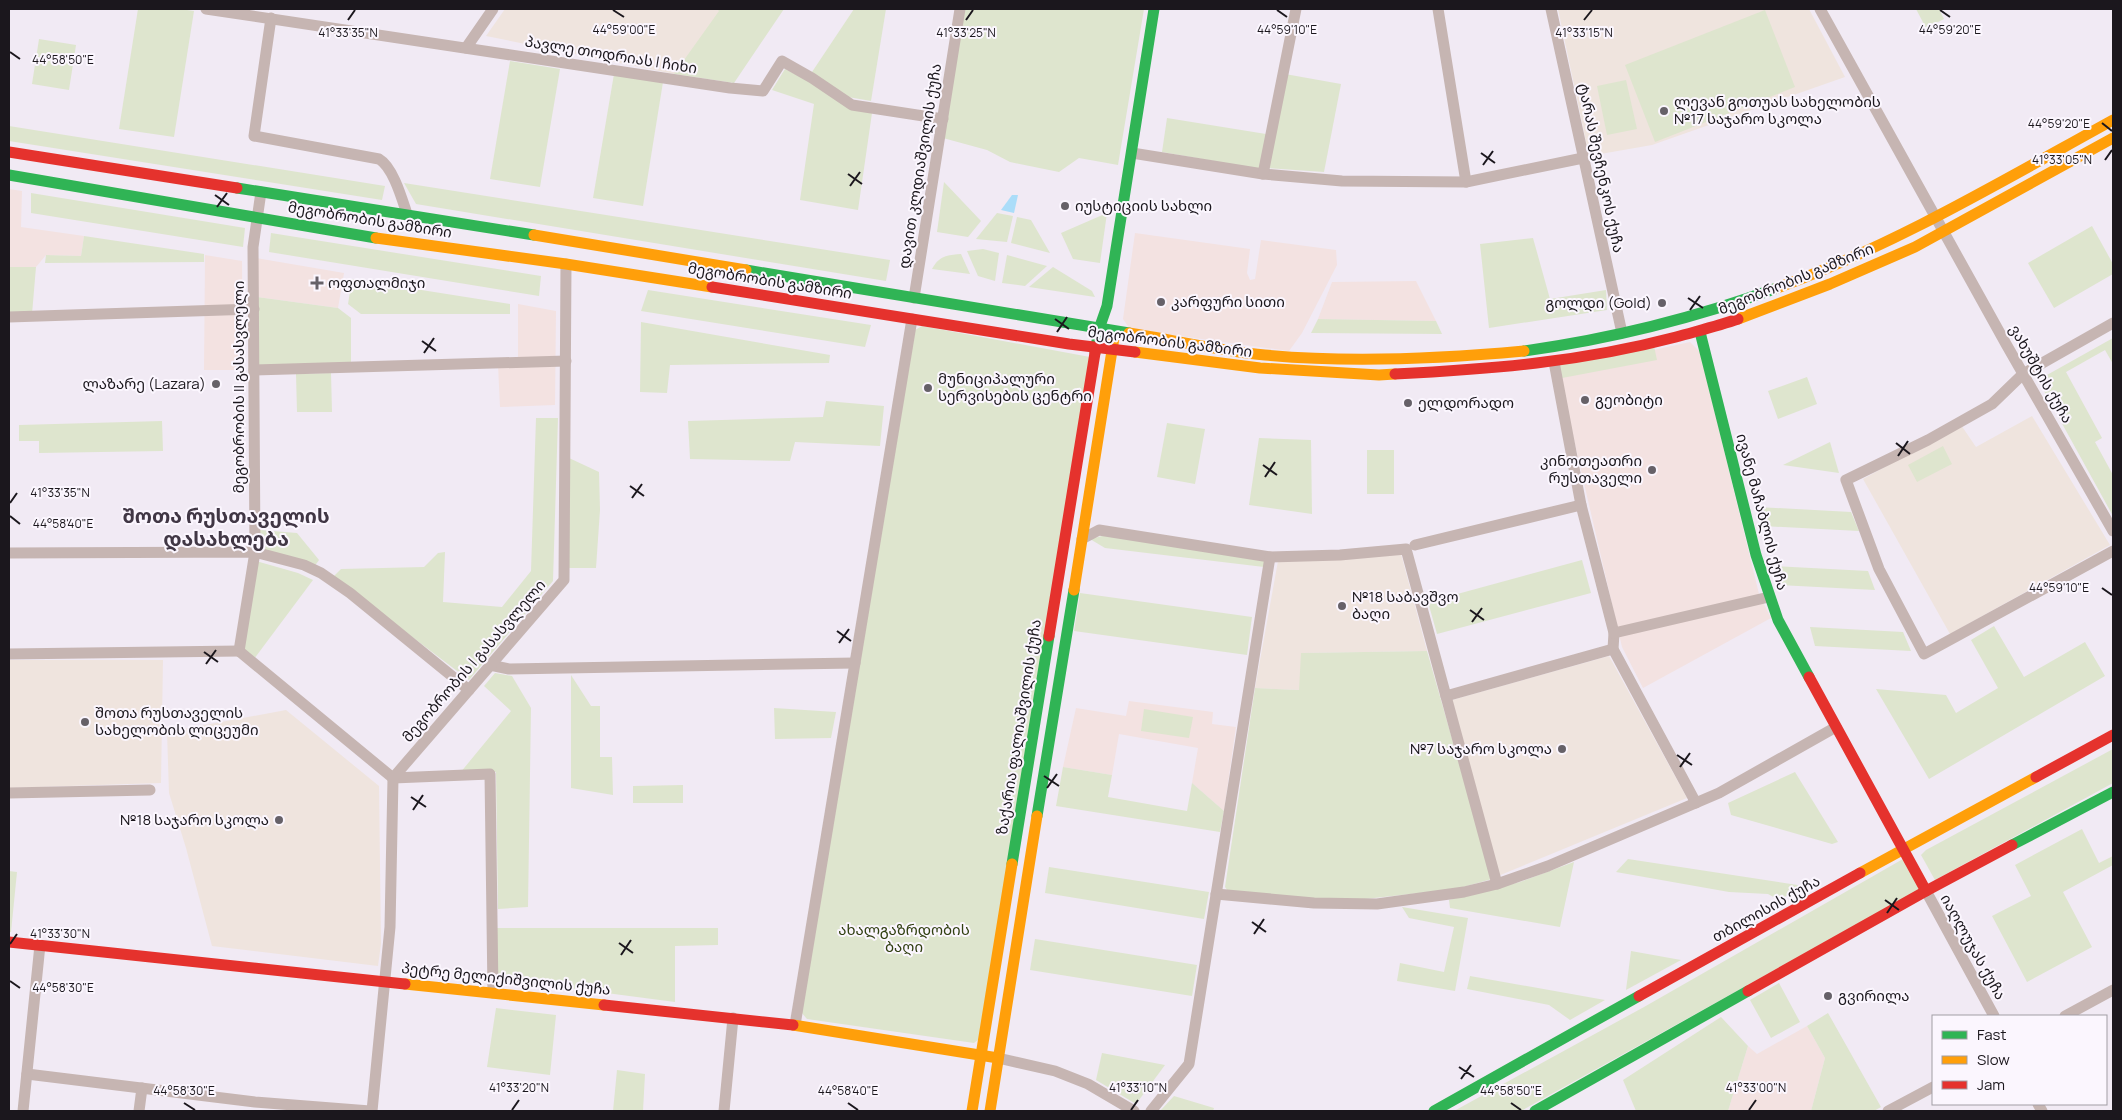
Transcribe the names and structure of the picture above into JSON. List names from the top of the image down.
{
  "streets": {
    "main road": [
      "მეგობრობის გამზირი",
      "ივანე მაჩაბლის ქუჩა",
      "ზაქარია ფალიაშვილის ქუჩა",
      "თბილისის ქუჩა",
      "პეტრე მელიქიშვილის ქუჩა"
    ],
    "street": [
      "პავლე თოდრიას I ჩიხი",
      "დავით კლდიაშვილის ქუჩა",
      "ტარას შევჩენკოს ქუჩა",
      "ვახუშტის ქუჩა",
      "მეგობრობის II გასასვლელი",
      "მეგობრობის I გასასვლელი",
      "იაღლუჯას ქუჩა"
    ]
  },
  "crossings": [
    ["პავლე თოდრიას I ჩიხი", "დავით კლდიაშვილის ქუჩა"],
    ["დავით კლდიაშვილის ქუჩა", "მეგობრობის გამზირი"],
    ["ტარას შევჩენკოს ქუჩა", "მეგობრობის გამზირი"],
    ["მეგობრობის გამზირი", "ვახუშტის ქუჩა"],
    ["მეგობრობის გამზირი", "მეგობრობის II გასასვლელი"],
    ["მეგობრობის გამზირი", "ივანე მაჩაბლის ქუჩა"],
    ["მეგობრობის გამზირი", "მეგობრობის I გასასვლელი"],
    ["მეგობრობის გამზირი", "ზაქარია ფალიაშვილის ქუჩა"],
    ["ივანე მაჩაბლის ქუჩა", "თბილისის ქუჩა"],
    ["ივანე მაჩაბლის ქუჩა", "იაღლუჯას ქუჩა"],
    ["ზაქარია ფალიაშვილის ქუჩა", "პეტრე მელიქიშვილის ქუჩა"]
  ],
  "districts": ["შოთა რუსთაველის დასახლება"],
  "parks": ["ახალგაზრდობის ბაღი"],
  "places": {
    "other": [
      "ლევან გოთუას სახელობის №17 საჯარო სკოლა",
      "იუსტიციის სახლი",
      "კარფური სითი",
      "გოლდი (Gold)",
      "ლაზარე (Lazara)",
      "მუნიციპალური სერვისების ცენტრი",
      "გეობიტი",
      "ელდორადო",
      "კინოთეათრი რუსთაველი",
      "№18 საბავშვო ბაღი",
      "შოთა რუსთაველის სახელობის ლიცეუმი",
      "№7 საჯარო სკოლა",
      "№18 საჯარო სკოლა",
      "გვირილა"
    ],
    "health": ["ოფთალმიჯი"]
  },
  "legend": ["Fast", "Slow", "Jam"],
  "coordinates": [
    "44°59'00\"E",
    "44°59'10\"E",
    "44°59'20\"E",
    "41°33'35\"N",
    "41°33'25\"N",
    "41°33'15\"N",
    "44°58'50\"E",
    "41°33'05\"N",
    "44°58'40\"E",
    "41°33'30\"N",
    "44°58'30\"E",
    "41°33'20\"N",
    "41°33'10\"N",
    "41°33'00\"N"
  ]
}
